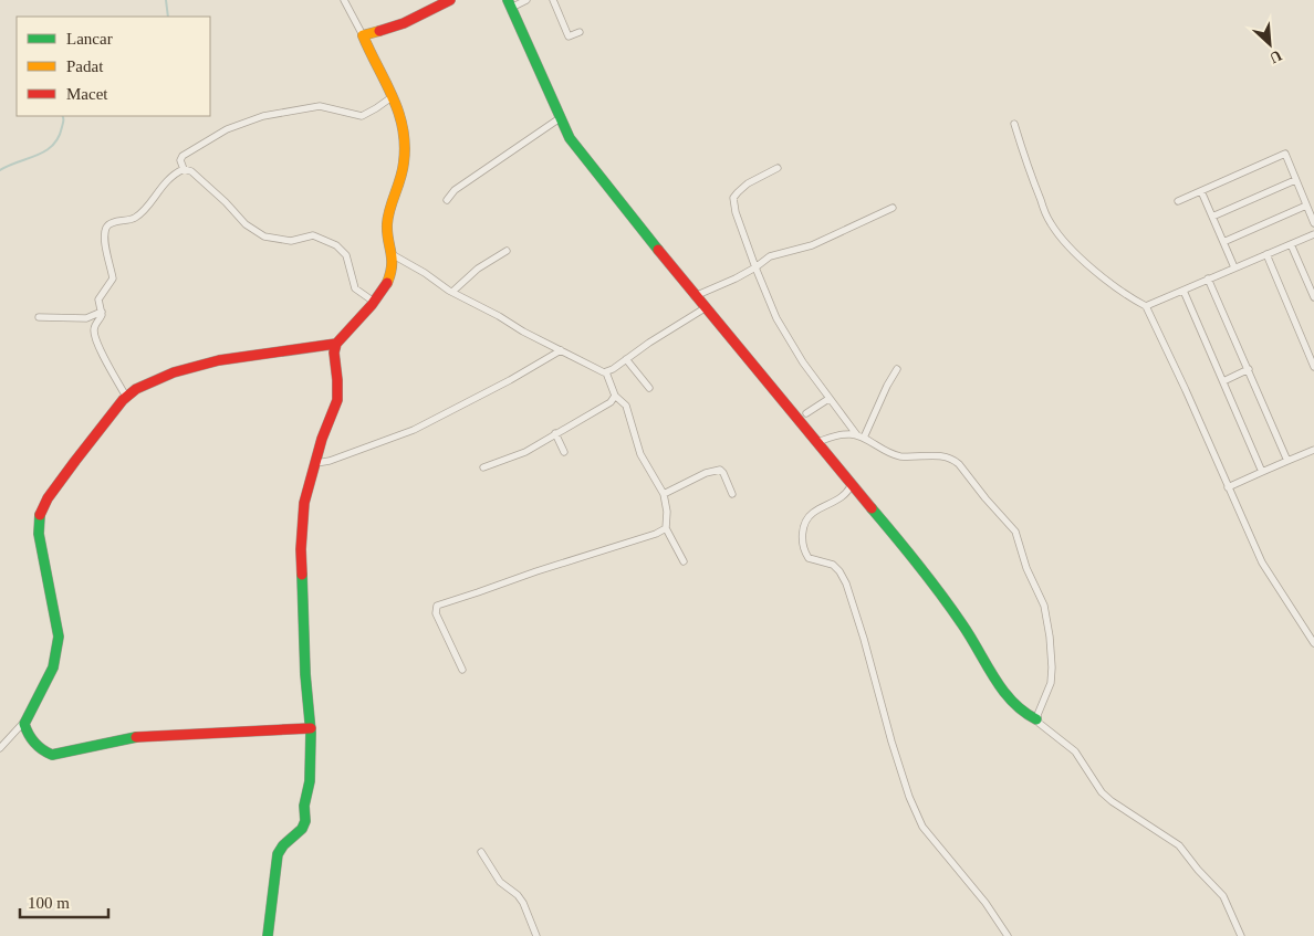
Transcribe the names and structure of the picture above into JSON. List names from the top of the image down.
{
  "legend": ["Lancar", "Padat", "Macet"],
  "scale_bar": "100 m",
  "north": "bottom right"
}
